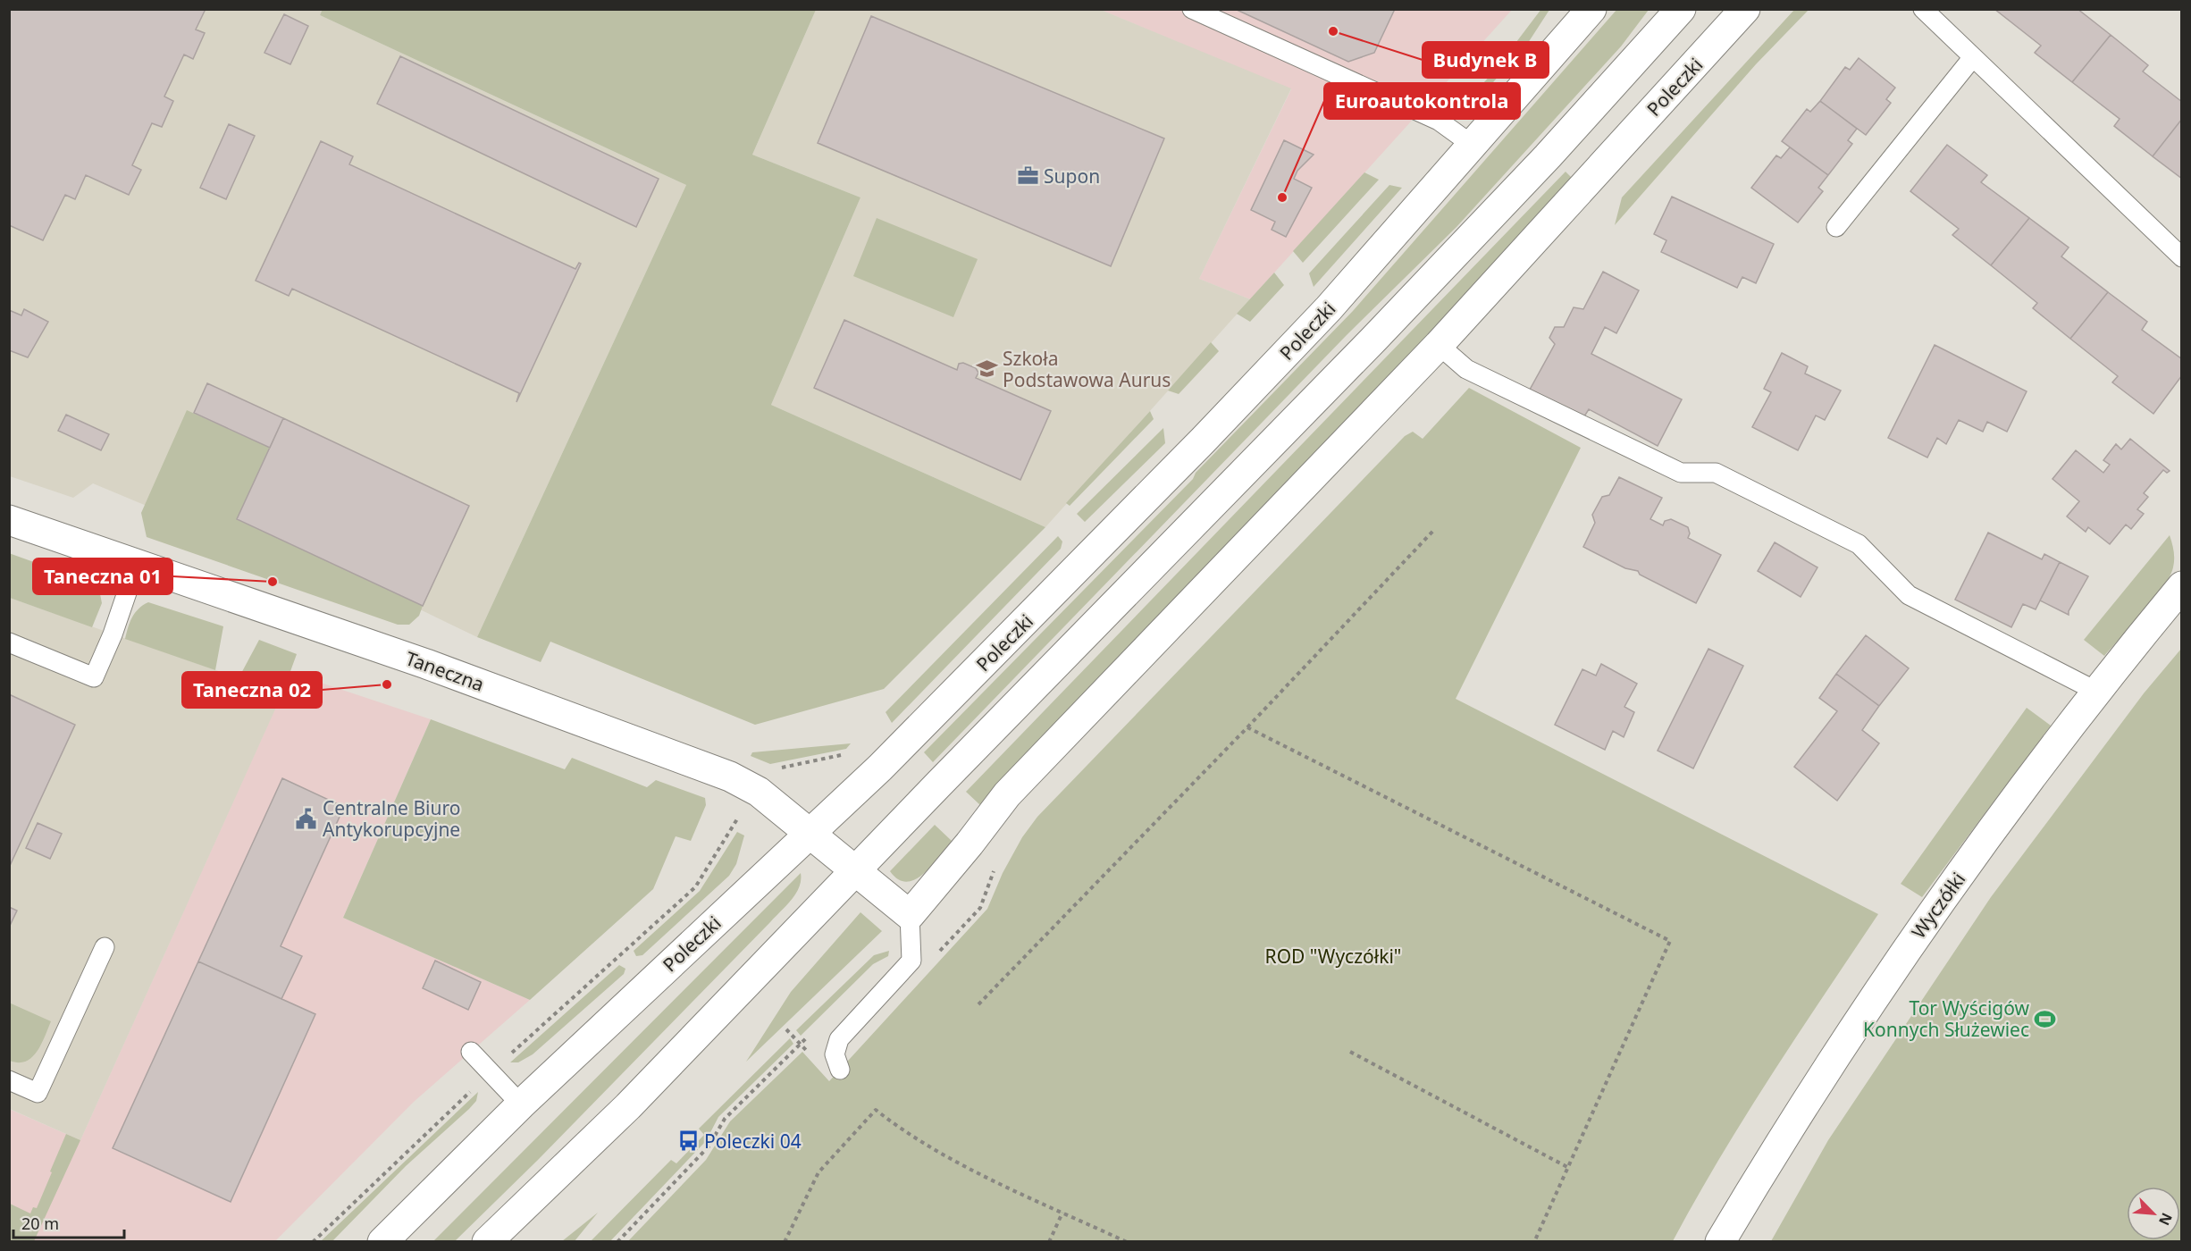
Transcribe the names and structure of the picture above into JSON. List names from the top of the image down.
{
  "streets": {
    "main road": ["Poleczki", "Taneczna", "Wyczółki"]
  },
  "crossings": [
    ["Poleczki", "Taneczna"]
  ],
  "parks": ["ROD \"Wyczółki\""],
  "places": {
    "other": [
      "Budynek B",
      "Euroautokontrola",
      "Taneczna 01",
      "Taneczna 02"
    ],
    "office": ["Supon"],
    "school or university": ["Szkoła Podstawowa Aurus"],
    "public building": ["Centralne Biuro Antykorupcyjne"],
    "sports": ["Tor Wyścigów Konnych Służewiec"],
    "bus stop": ["Poleczki 04"]
  },
  "scale_bar": "20 m",
  "north": "bottom right"
}
